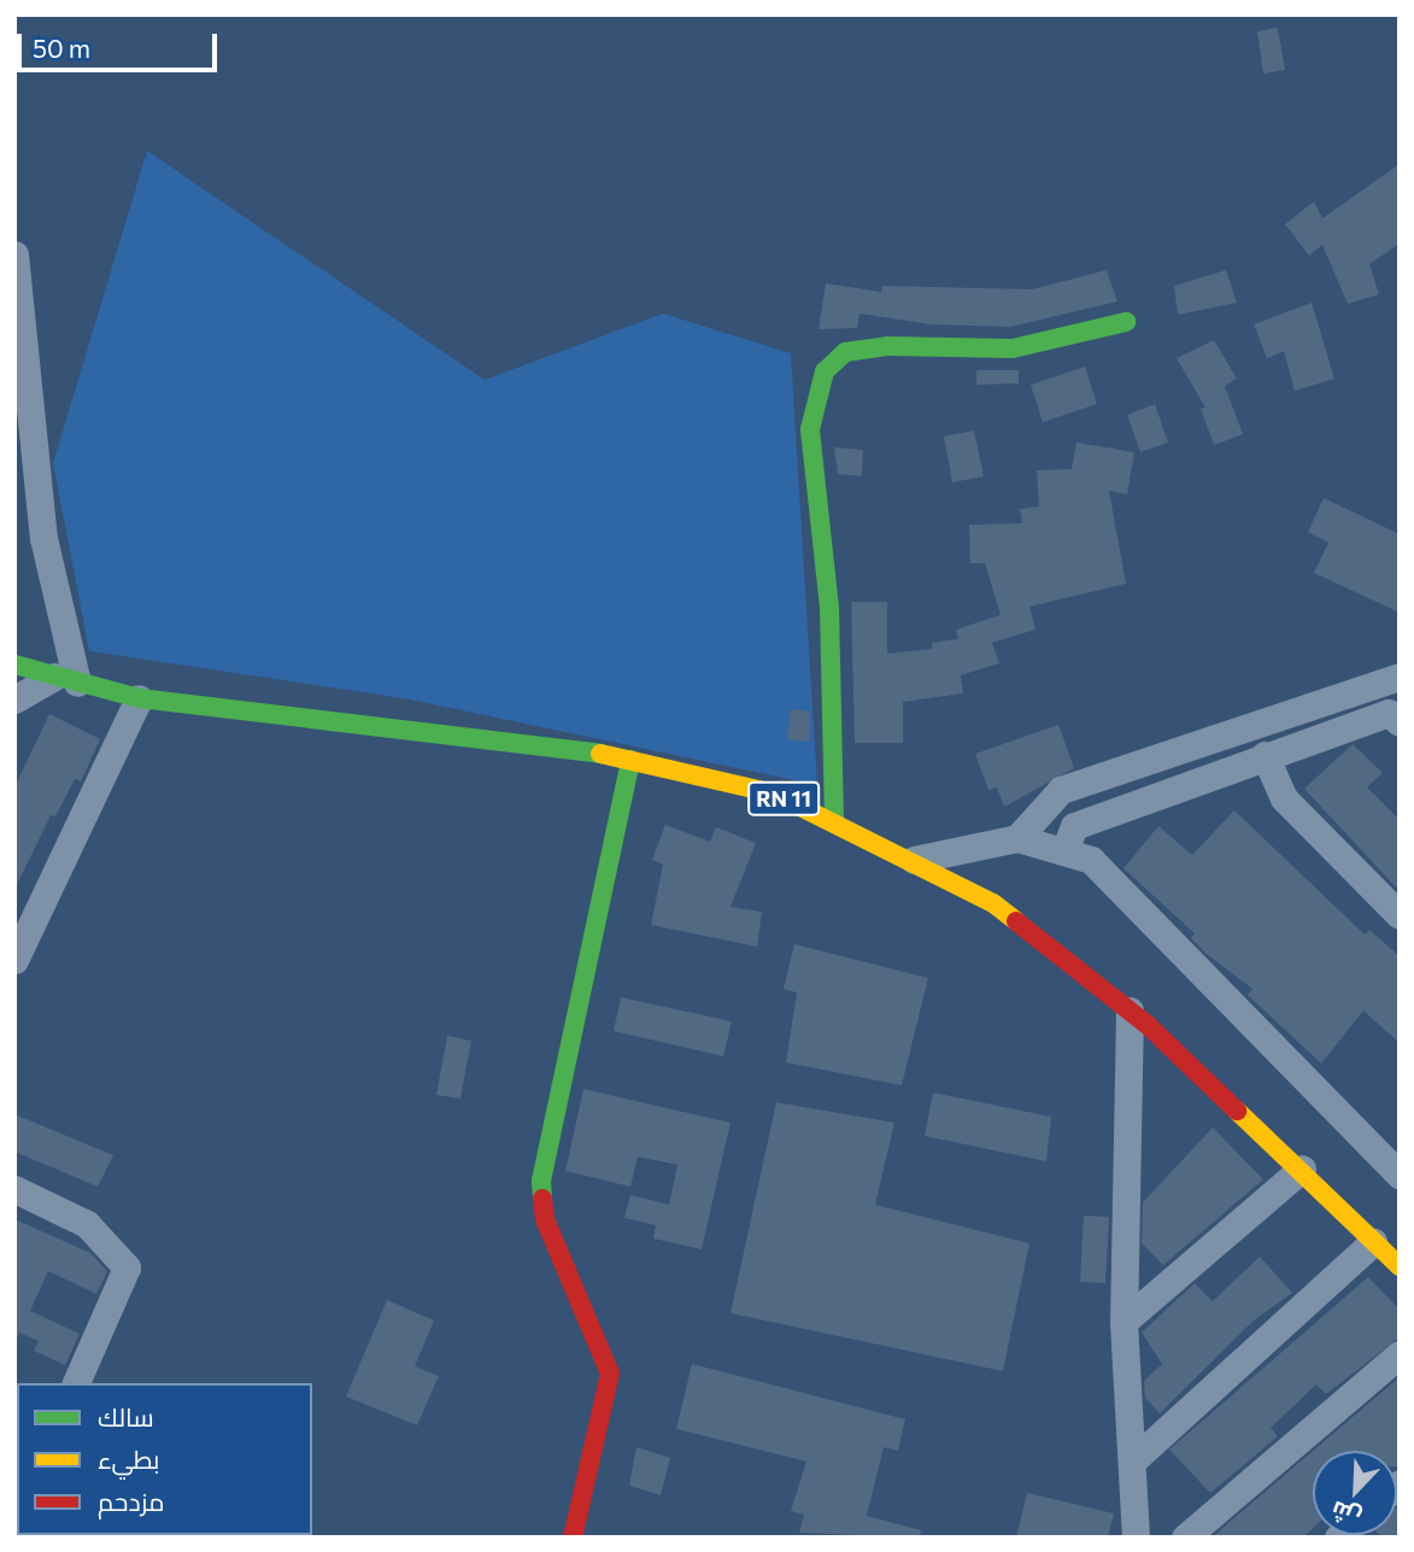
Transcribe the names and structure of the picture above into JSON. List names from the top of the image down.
{
  "streets": {
    "street": ["RN 11"]
  },
  "legend": ["سالك", "بطيء", "مزدحم"],
  "scale_bar": "50 m",
  "north": "bottom left"
}
